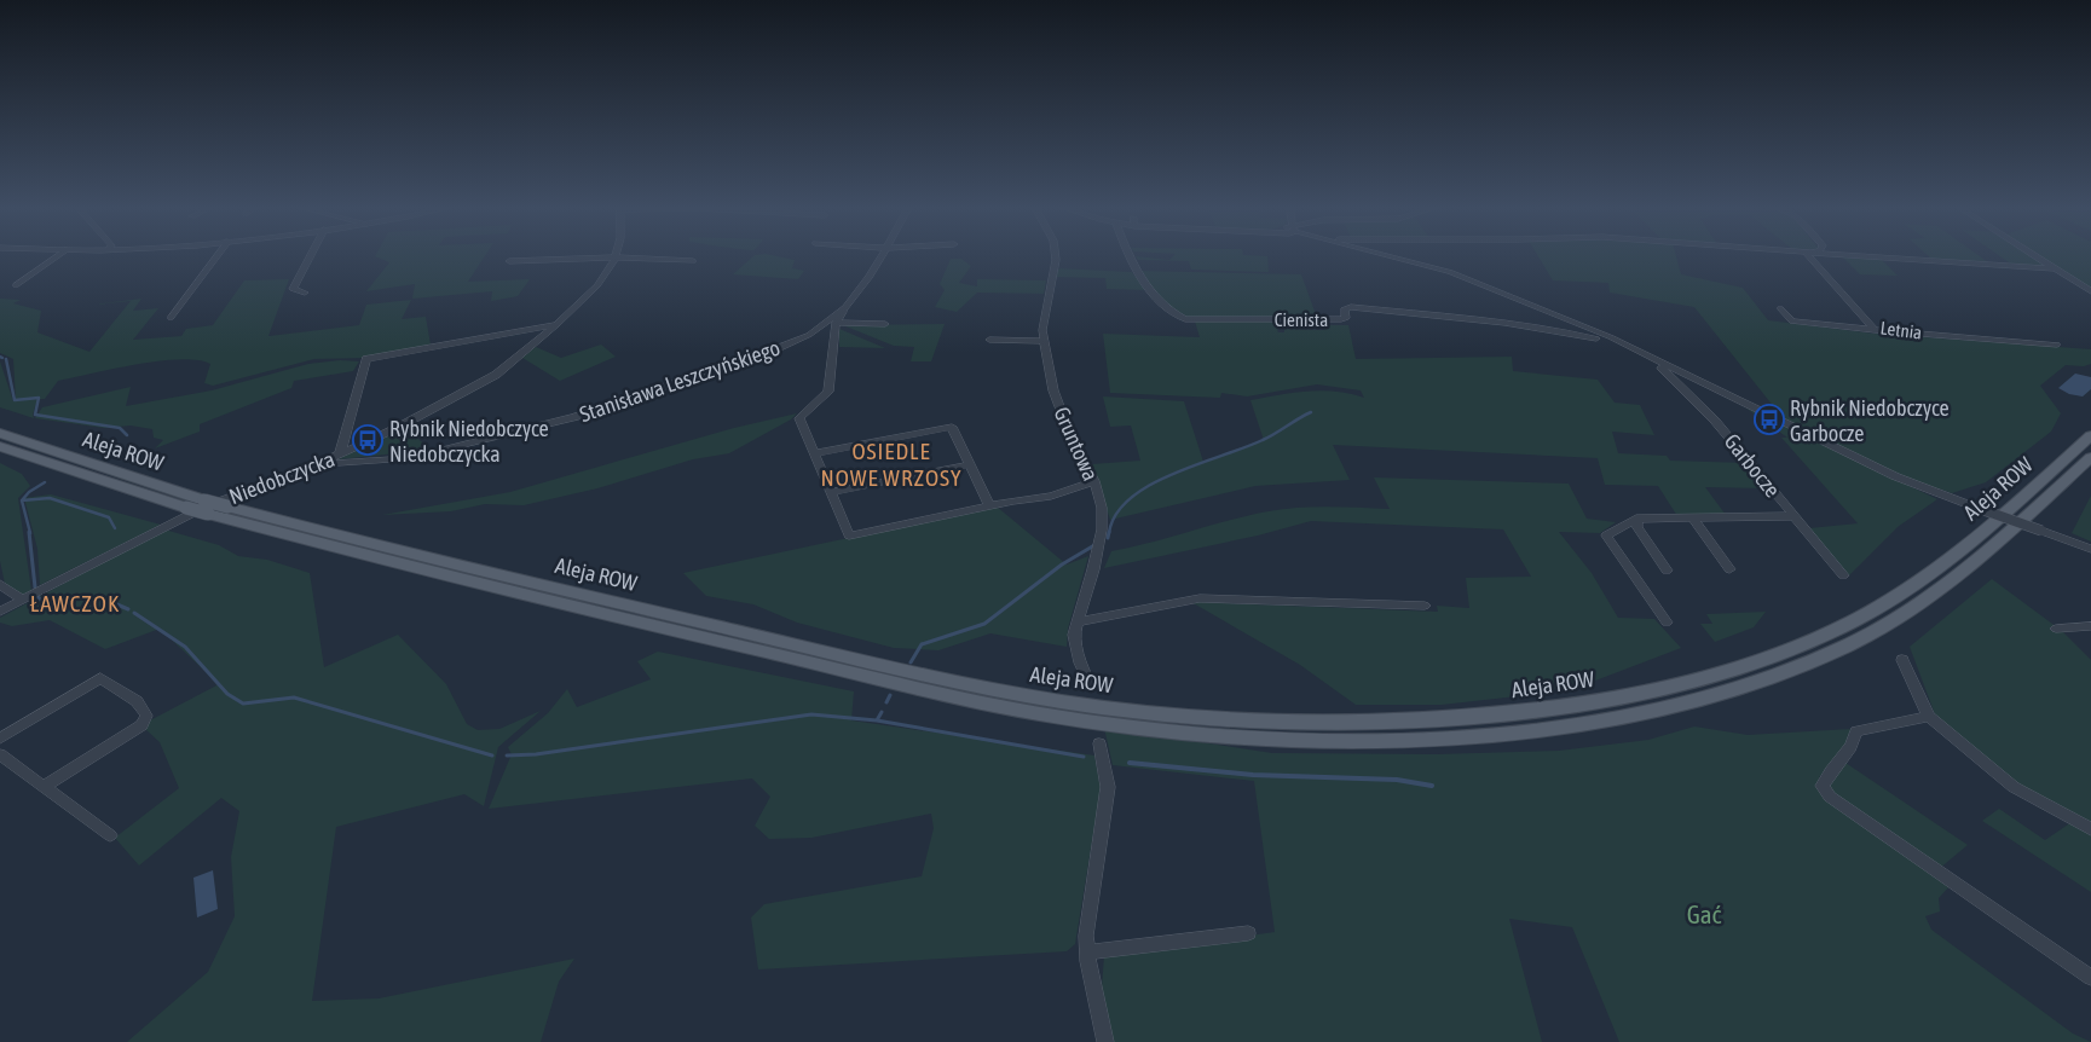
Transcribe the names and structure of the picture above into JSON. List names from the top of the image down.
{
  "streets": {
    "main road": ["Aleja ROW"],
    "street": [
      "Cienista",
      "Letnia",
      "Stanisława Leszczyńskiego",
      "Gruntowa",
      "Garbocze",
      "Niedobczycka"
    ]
  },
  "crossings": [
    ["Stanisława Leszczyńskiego", "Niedobczycka"]
  ],
  "districts": ["OSIEDLE NOWE WRZOSY", "ŁAWCZOK"],
  "parks": ["Gać"],
  "places": {
    "bus stop": ["Rybnik Niedobczyce Garbocze", "Rybnik Niedobczyce Niedobczycka"]
  }
}
